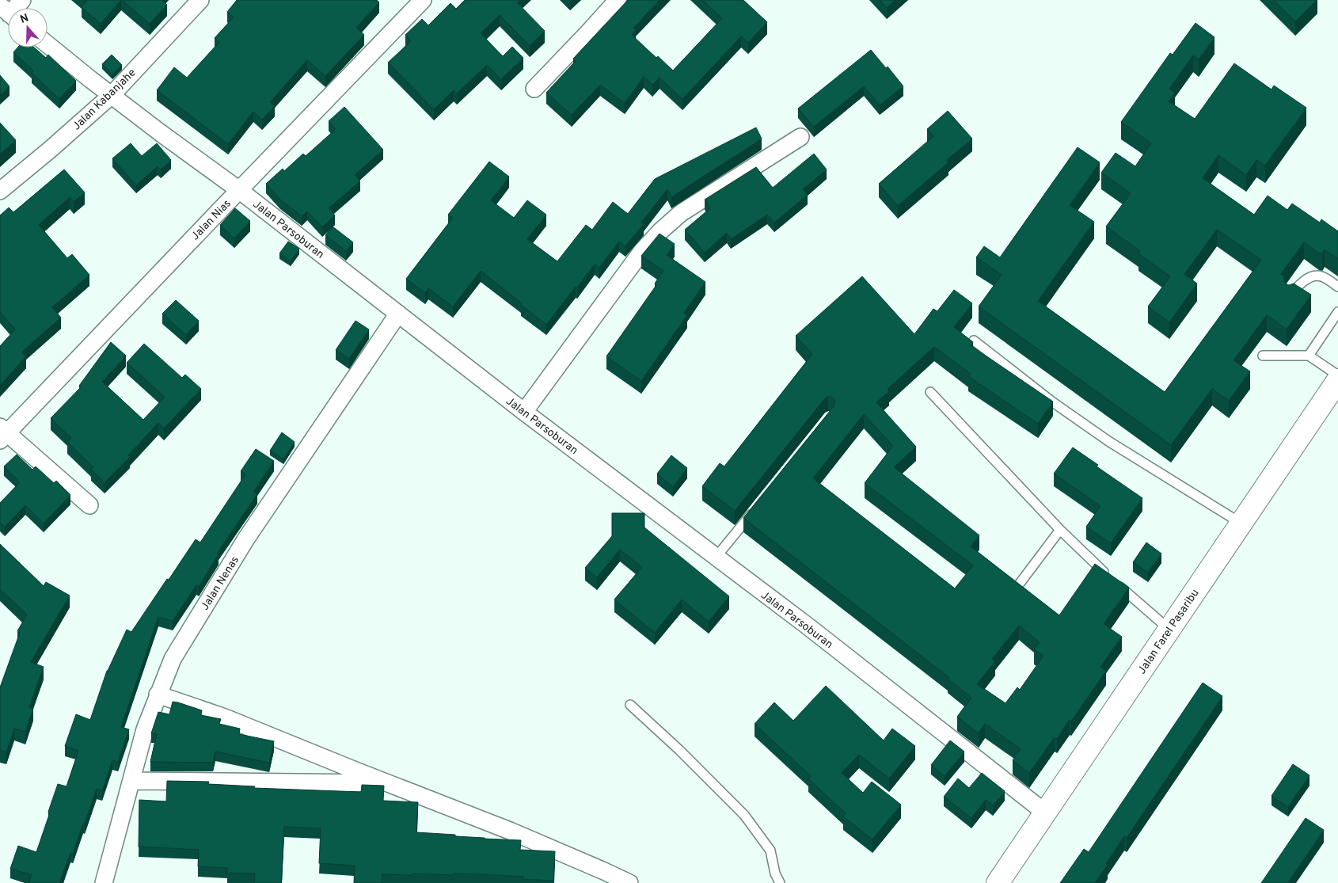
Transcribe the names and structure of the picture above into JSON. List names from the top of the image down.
{
  "streets": {
    "street": [
      "Jalan Kabanjahe",
      "Jalan Nias",
      "Jalan Parsoburan",
      "Jalan Nenas",
      "Jalan Farel Pasaribu"
    ]
  },
  "crossings": [
    ["Jalan Kabanjahe", "Jalan Parsoburan"],
    ["Jalan Nias", "Jalan Parsoburan"],
    ["Jalan Parsoburan", "Jalan Nenas"],
    ["Jalan Parsoburan", "Jalan Farel Pasaribu"]
  ],
  "north": "top"
}
